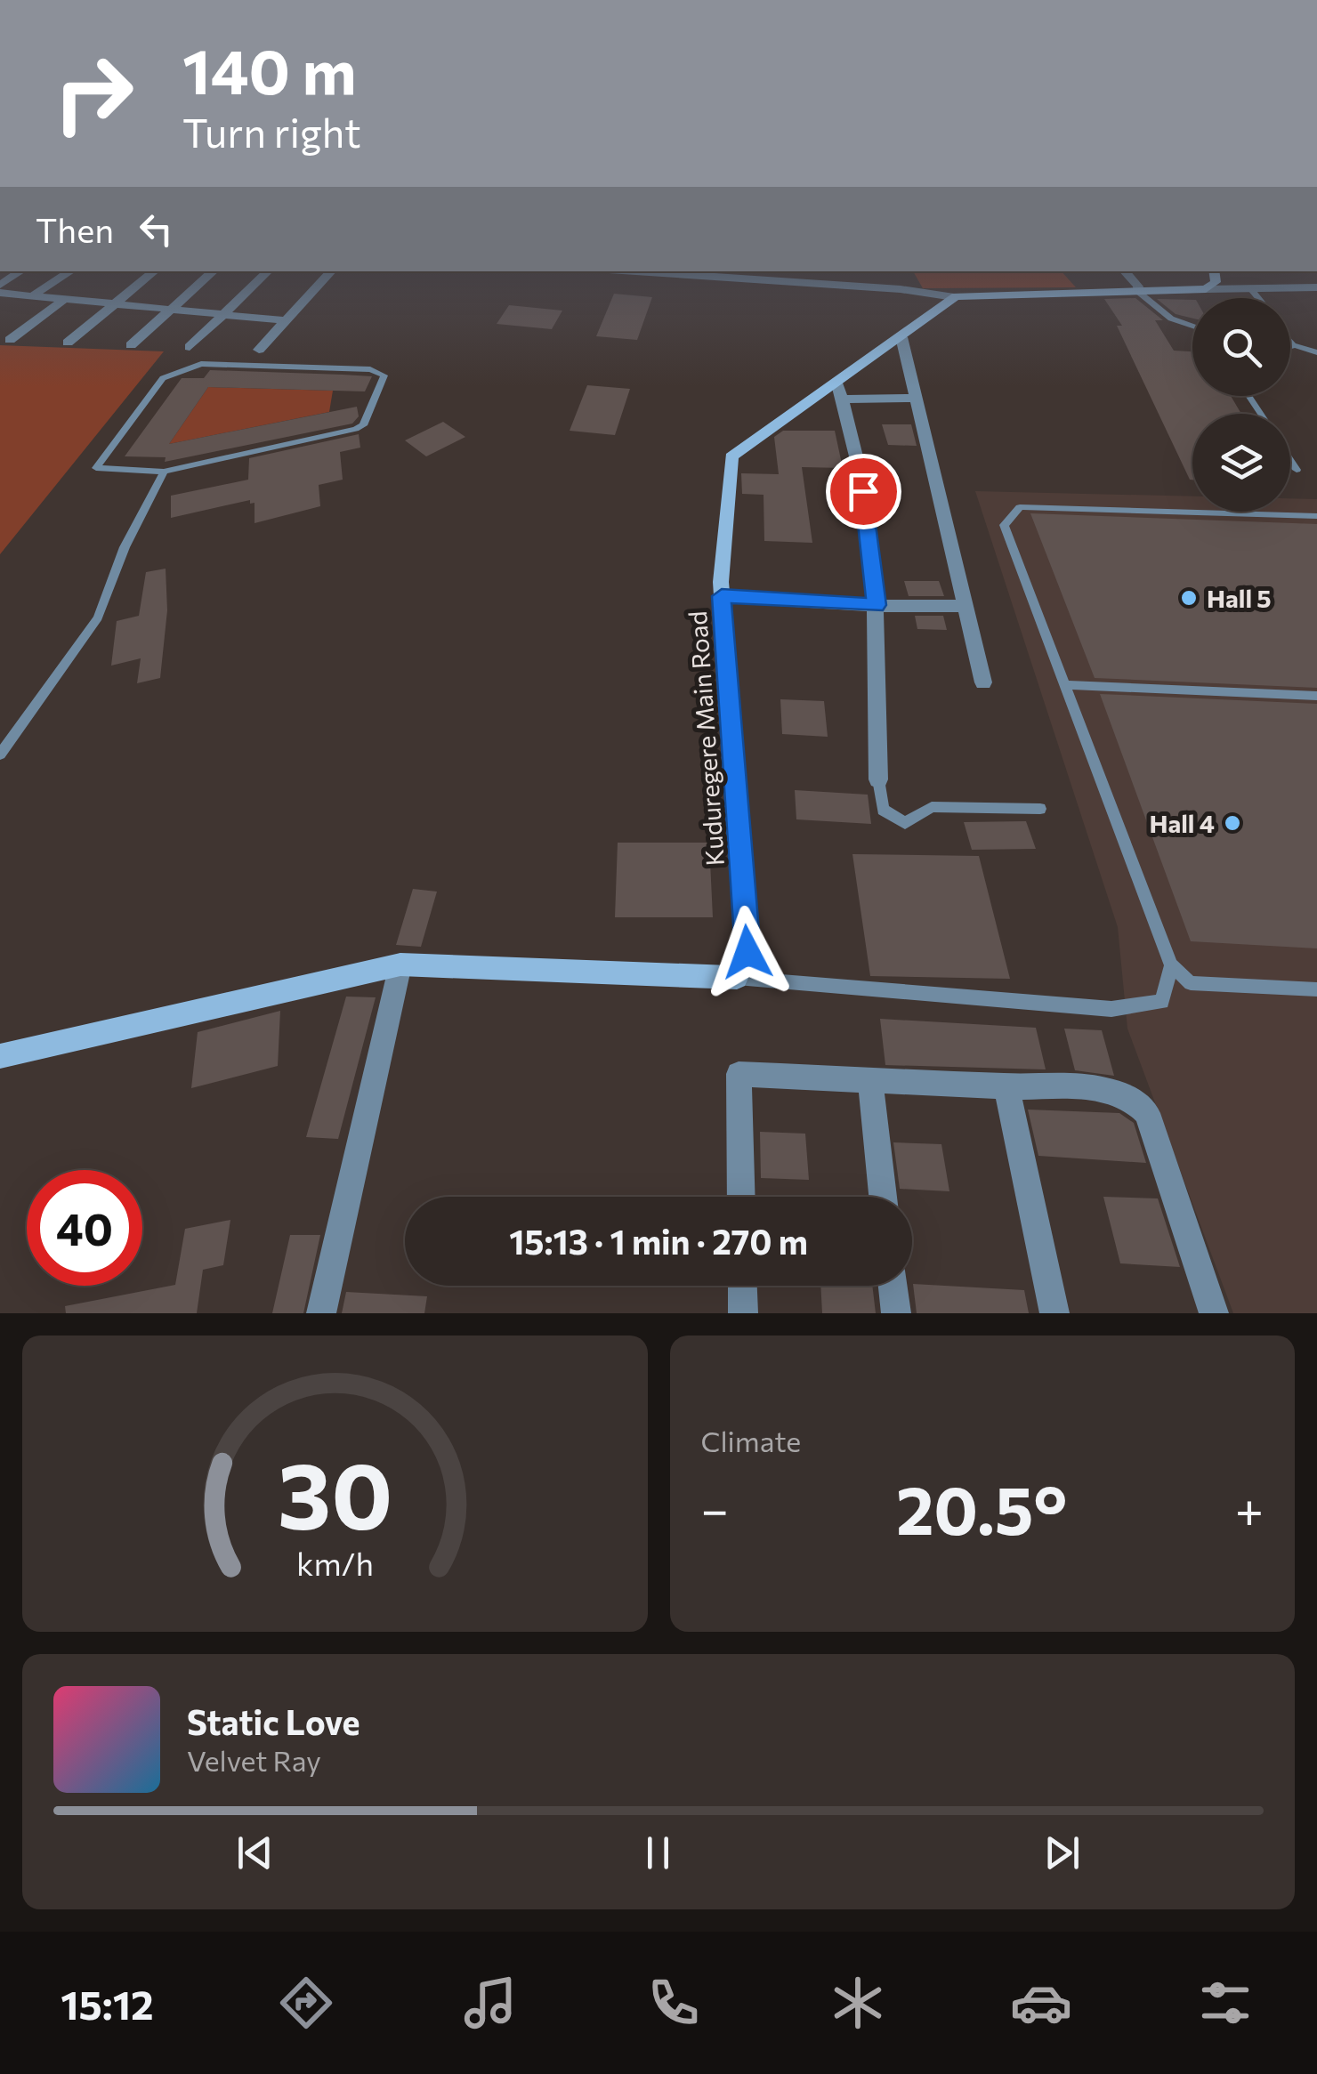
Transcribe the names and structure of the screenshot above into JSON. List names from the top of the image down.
{
  "streets": {
    "street": ["Kuduregere Main Road"]
  },
  "places": ["Hall 5", "Hall 4"],
  "page": {
    "turn": ["140 m", "Turn right"],
    "then": "Then",
    "limit": "40",
    "trip": "15:13 · 1 min · 270 m",
    "tile": "Climate",
    "heat": ["−", "20.5°", "+"],
    "song": ["Static Love", "Velvet Ray"],
    "tabs": "15:12",
    "gauge": ["30", "km/h"]
  }
}
